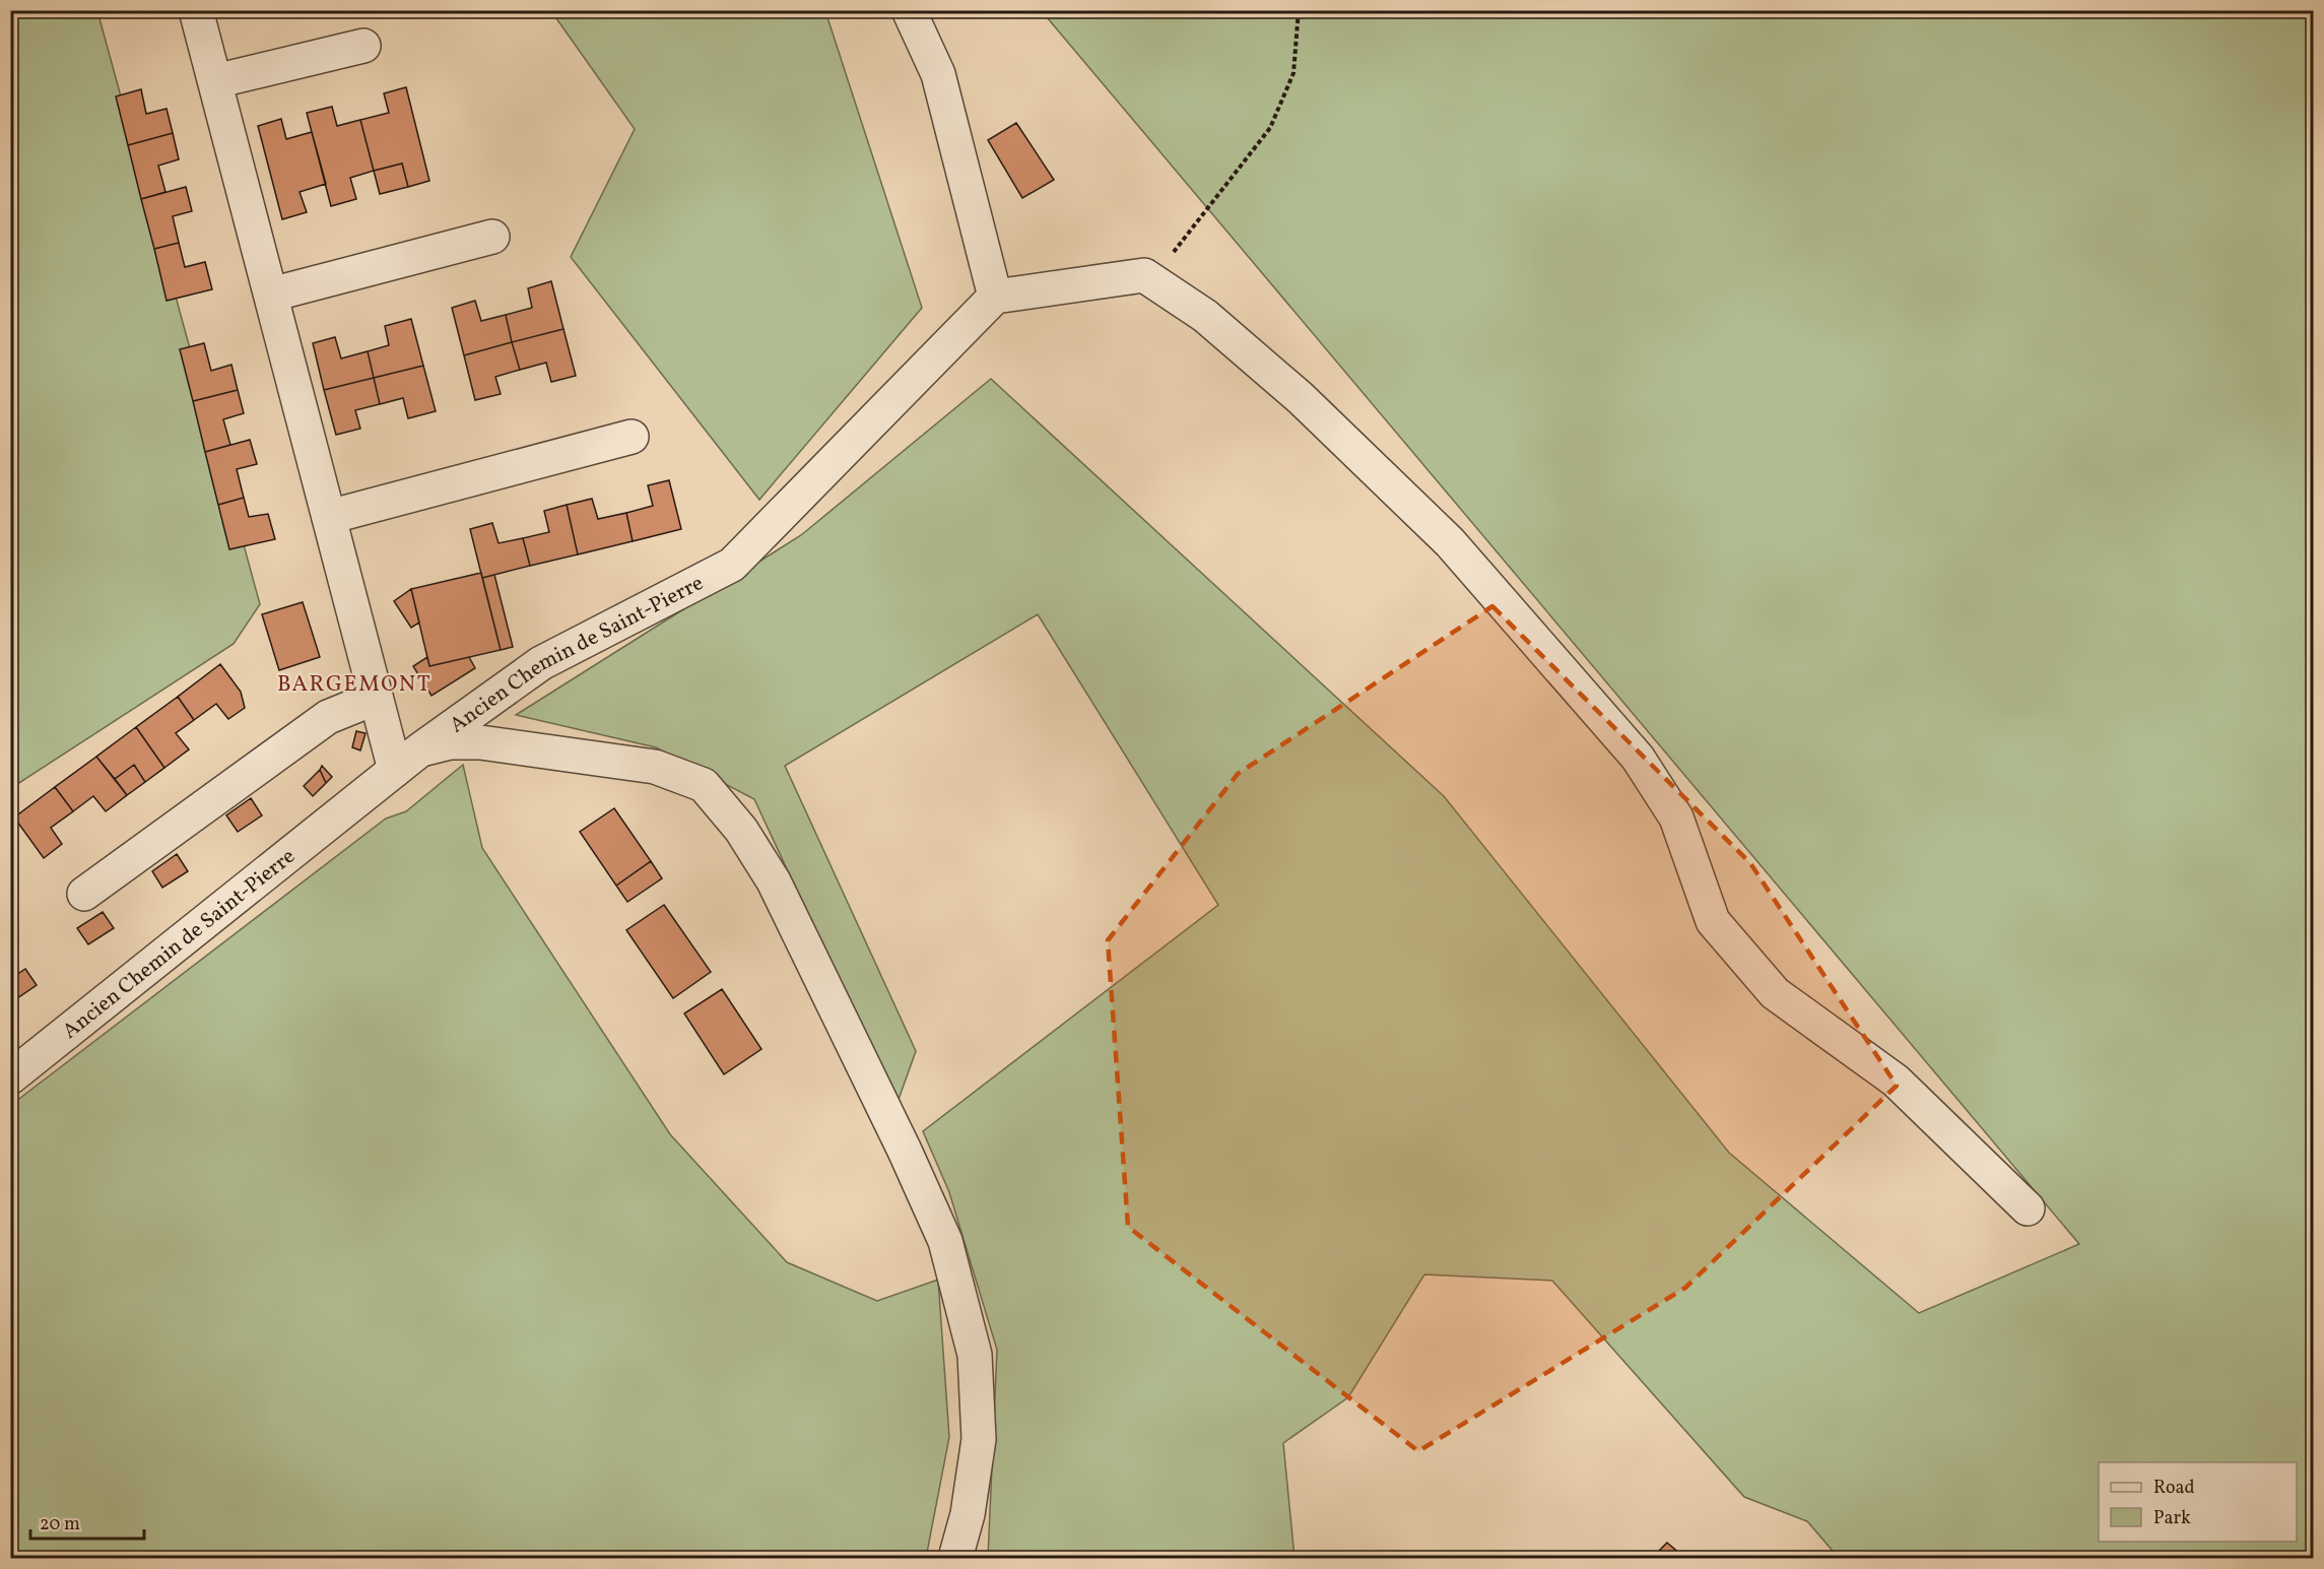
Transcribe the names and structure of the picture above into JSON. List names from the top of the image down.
{
  "streets": {
    "street": ["Ancien Chemin de Saint-Pierre"]
  },
  "districts": ["BARGEMONT"],
  "legend": ["Road", "Park"],
  "scale_bar": "20 m"
}
